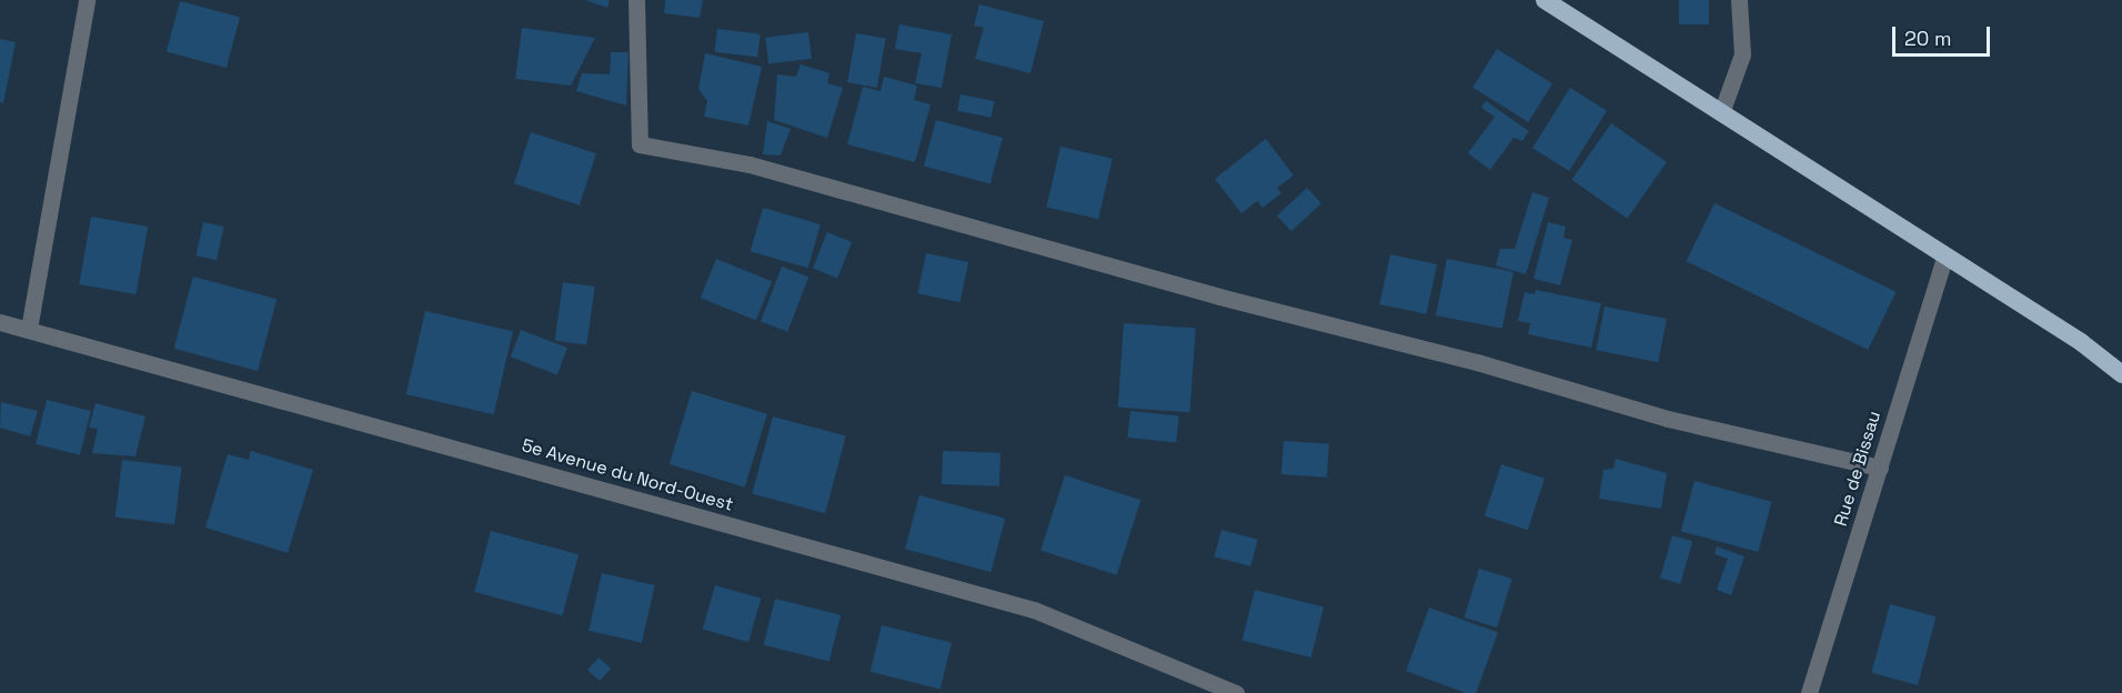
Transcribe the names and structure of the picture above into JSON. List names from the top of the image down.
{
  "streets": {
    "street": ["Rue de Bissau", "5e Avenue du Nord-Ouest"]
  },
  "scale_bar": "20 m"
}
